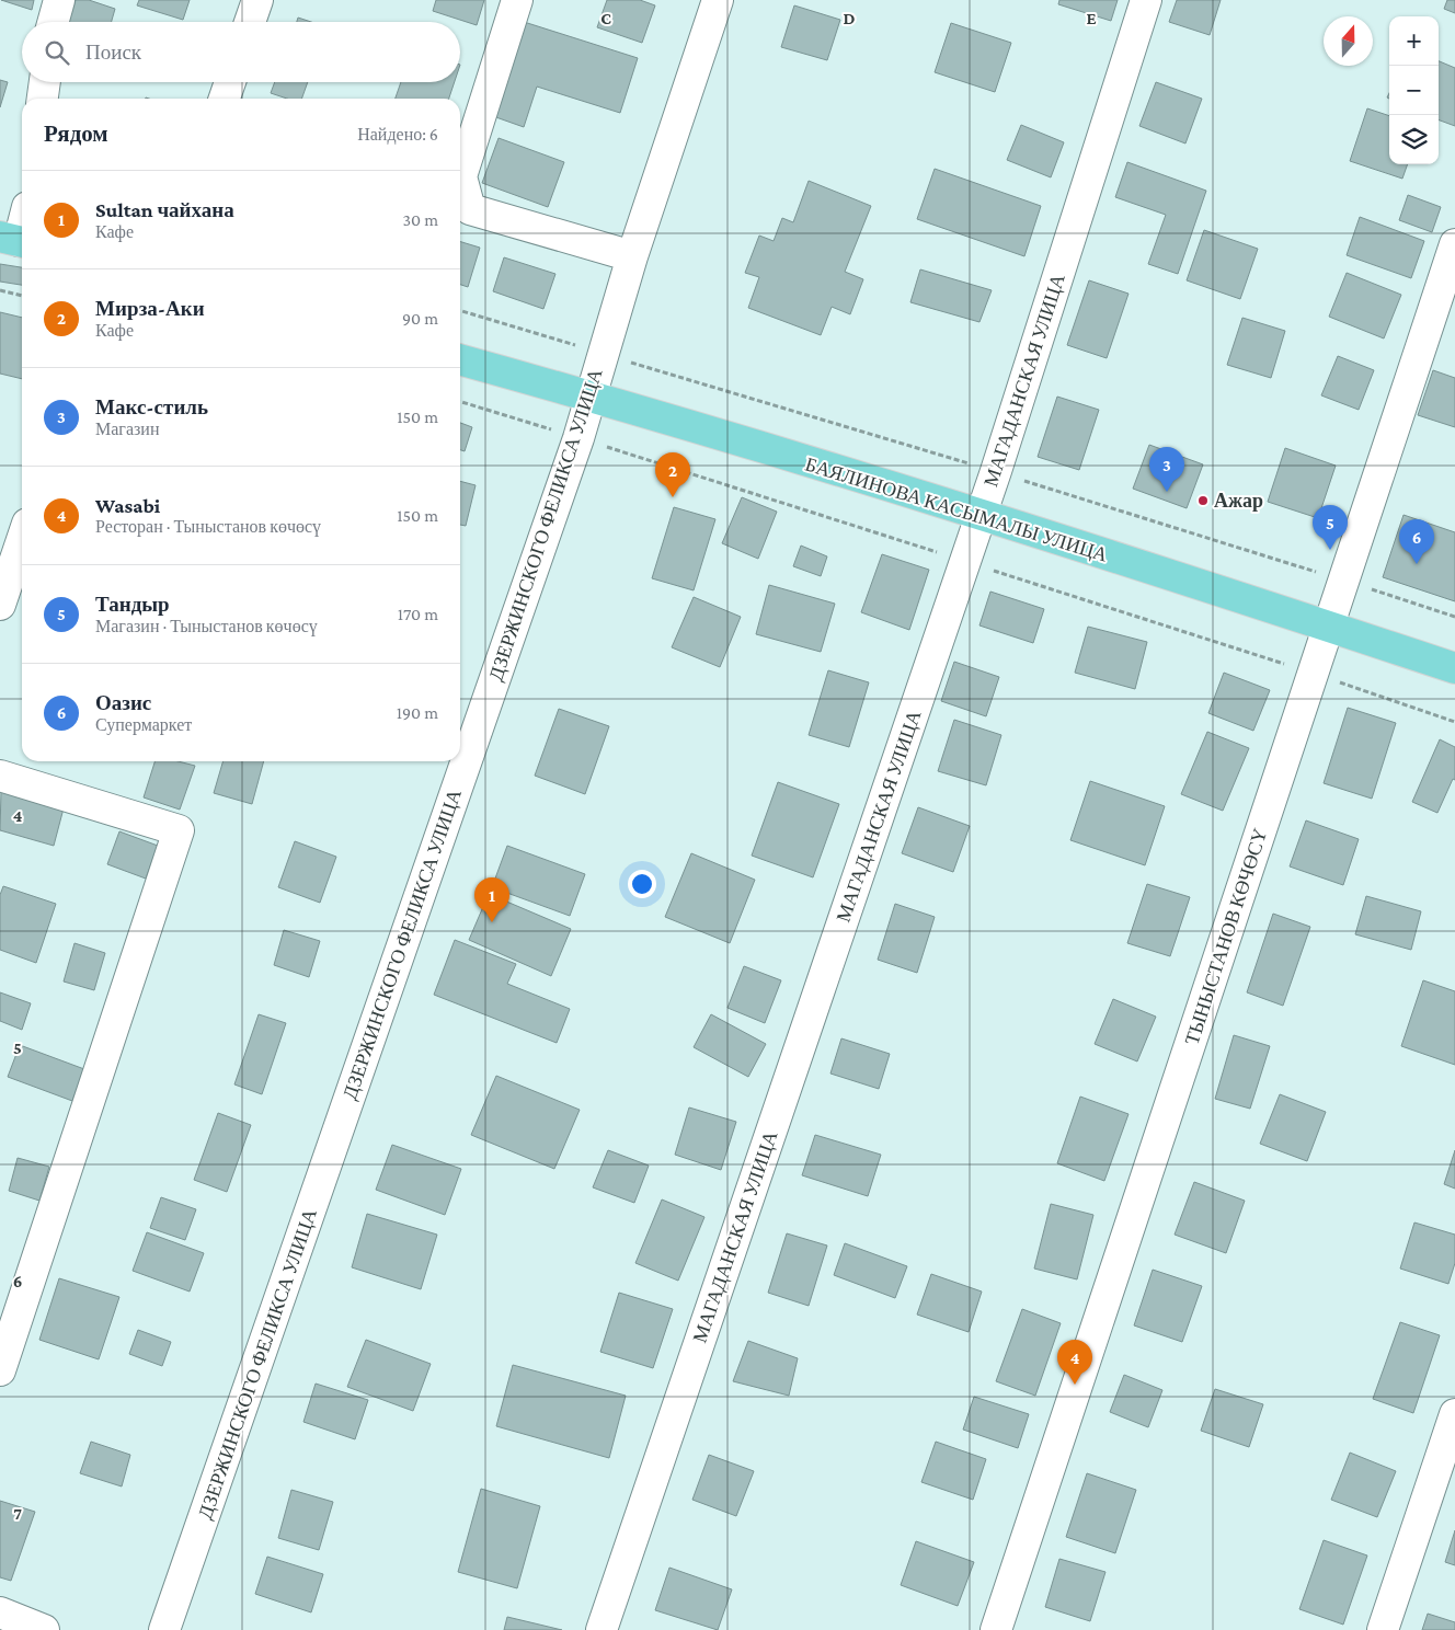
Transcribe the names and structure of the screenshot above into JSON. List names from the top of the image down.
{
  "streets": {
    "main road": ["БАЯЛИНОВА КАСЫМАЛЫ УЛИЦА"],
    "street": ["МАГАДАНСКАЯ УЛИЦА", "ДЗЕРЖИНСКОГО ФЕЛИКСА УЛИЦА", "ТЫНЫСТАНОВ КӨЧӨСҮ"]
  },
  "crossings": [
    ["МАГАДАНСКАЯ УЛИЦА", "БАЯЛИНОВА КАСЫМАЛЫ УЛИЦА"],
    ["БАЯЛИНОВА КАСЫМАЛЫ УЛИЦА", "ДЗЕРЖИНСКОГО ФЕЛИКСА УЛИЦА"],
    ["БАЯЛИНОВА КАСЫМАЛЫ УЛИЦА", "ТЫНЫСТАНОВ КӨЧӨСҮ"]
  ],
  "places": ["Ажар"],
  "north": "top",
  "page": {
    "map_buttons": ["+", "−"],
    "search": "Поиск",
    "heading": ["Рядом", "Найдено: 6"],
    "list": [
      {
        "mark": "1",
        "name": "Sultan чайхана",
        "note": "Кафе",
        "value": "30 m"
      },
      {
        "mark": "2",
        "name": "Мирза-Аки",
        "note": "Кафе",
        "value": "90 m"
      },
      {
        "mark": "3",
        "name": "Макс-стиль",
        "note": "Магазин",
        "value": "150 m"
      },
      {
        "mark": "4",
        "name": "Wasabi",
        "note": "Ресторан · Тыныстанов көчөсү",
        "value": "150 m"
      },
      {
        "mark": "5",
        "name": "Тандыр",
        "note": "Магазин · Тыныстанов көчөсү",
        "value": "170 m"
      },
      {
        "mark": "6",
        "name": "Оазис",
        "note": "Супермаркет",
        "value": "190 m"
      }
    ],
    "pins": [
      "3",
      "2",
      "5",
      "6",
      "1",
      "4"
    ]
  },
  "grid": {
    "columns": ["C", "D", "E"],
    "rows": [
      "4",
      "5",
      "6",
      "7"
    ]
  }
}
